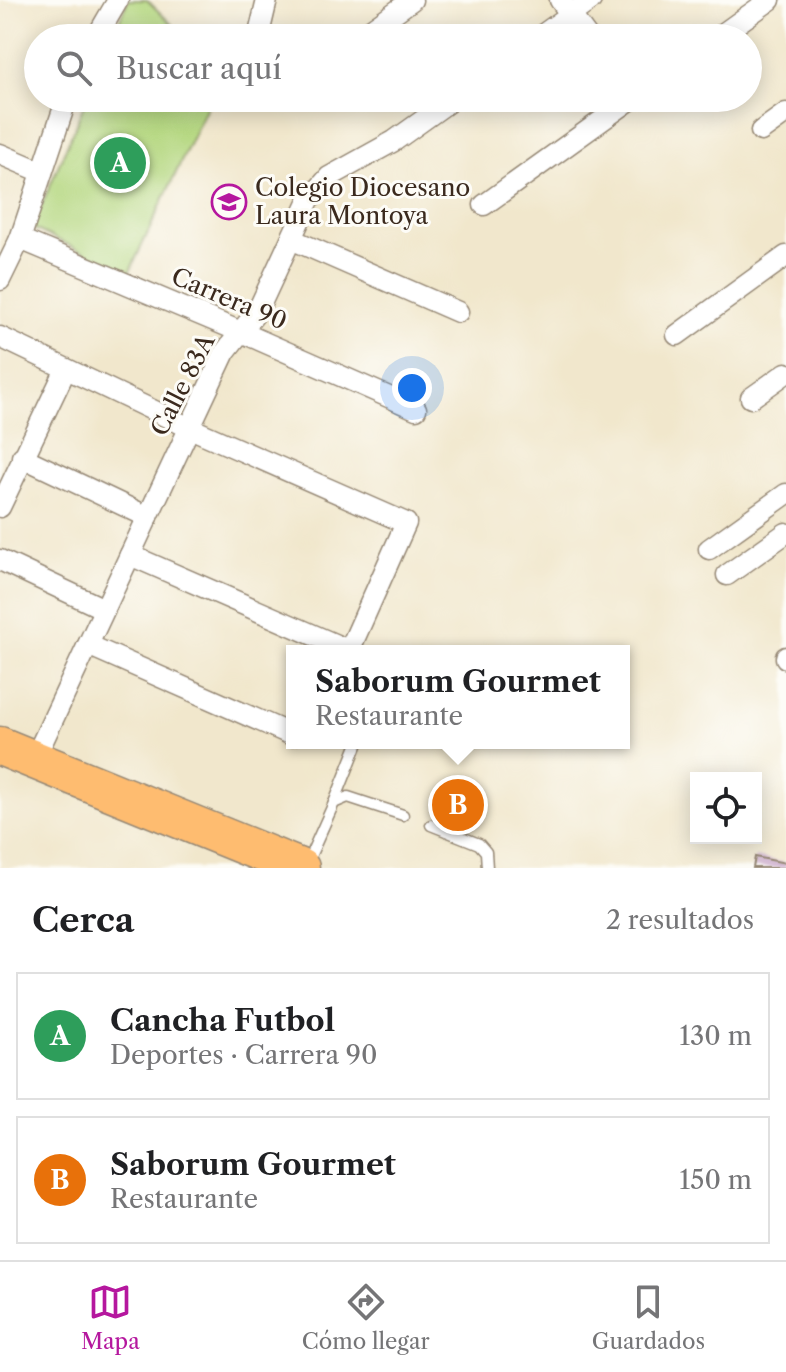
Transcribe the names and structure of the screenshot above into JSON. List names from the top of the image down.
{
  "streets": {
    "street": ["Carrera 90", "Calle 83A"]
  },
  "crossings": [
    ["Carrera 90", "Calle 83A"]
  ],
  "places": {
    "school or university": ["Colegio Diocesano Laura Montoya"]
  },
  "page": {
    "search": "Buscar aquí",
    "pins": ["A", "B"],
    "popup": ["Saborum Gourmet", "Restaurante"],
    "heading": ["Cerca", "2 resultados"],
    "list": [
      {
        "mark": "A",
        "name": "Cancha Futbol",
        "note": "Deportes · Carrera 90",
        "value": "130 m"
      },
      {
        "mark": "B",
        "name": "Saborum Gourmet",
        "note": "Restaurante",
        "value": "150 m"
      }
    ],
    "nav": ["Mapa", "Cómo llegar", "Guardados"]
  }
}
